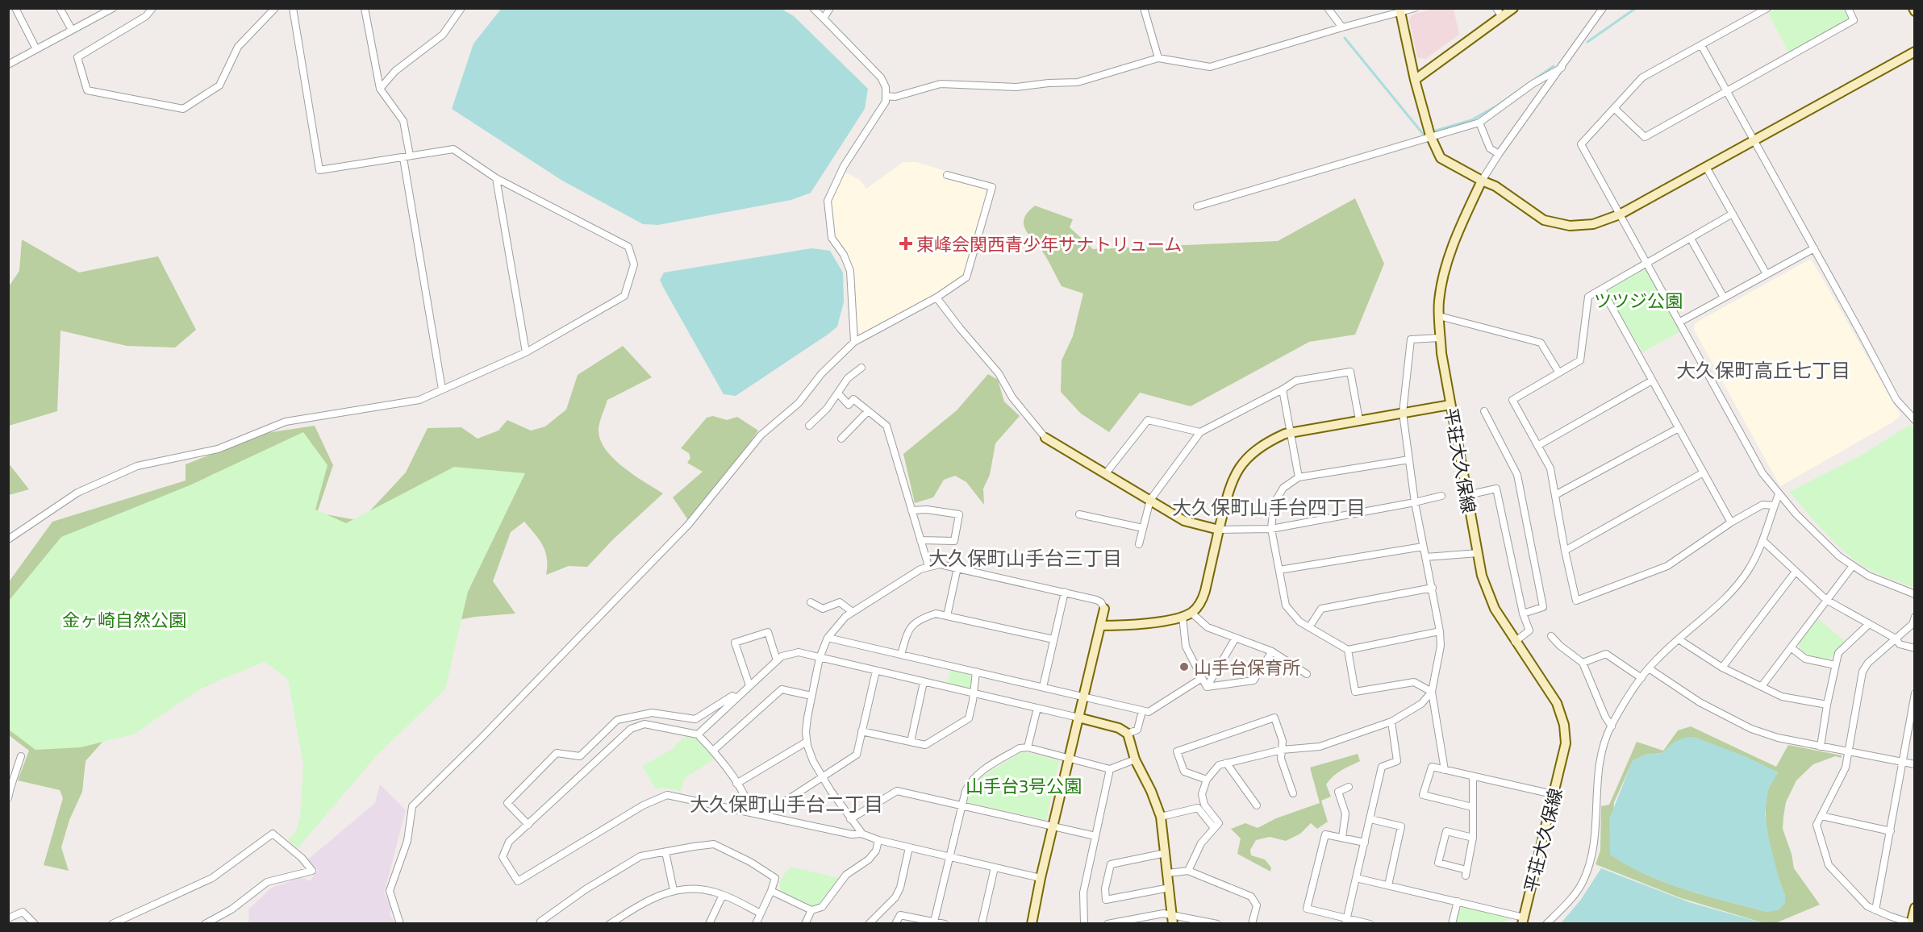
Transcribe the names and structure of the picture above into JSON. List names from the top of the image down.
{
  "streets": {
    "street": ["平荘大久保線"]
  },
  "districts": [
    "大久保町高丘七丁目",
    "大久保町山手台四丁目",
    "大久保町山手台三丁目",
    "大久保町山手台二丁目"
  ],
  "parks": ["ツツジ公園", "金ヶ崎自然公園", "山手台3号公園"],
  "places": {
    "health": ["東峰会関西青少年サナトリューム"],
    "other": ["山手台保育所"]
  }
}
